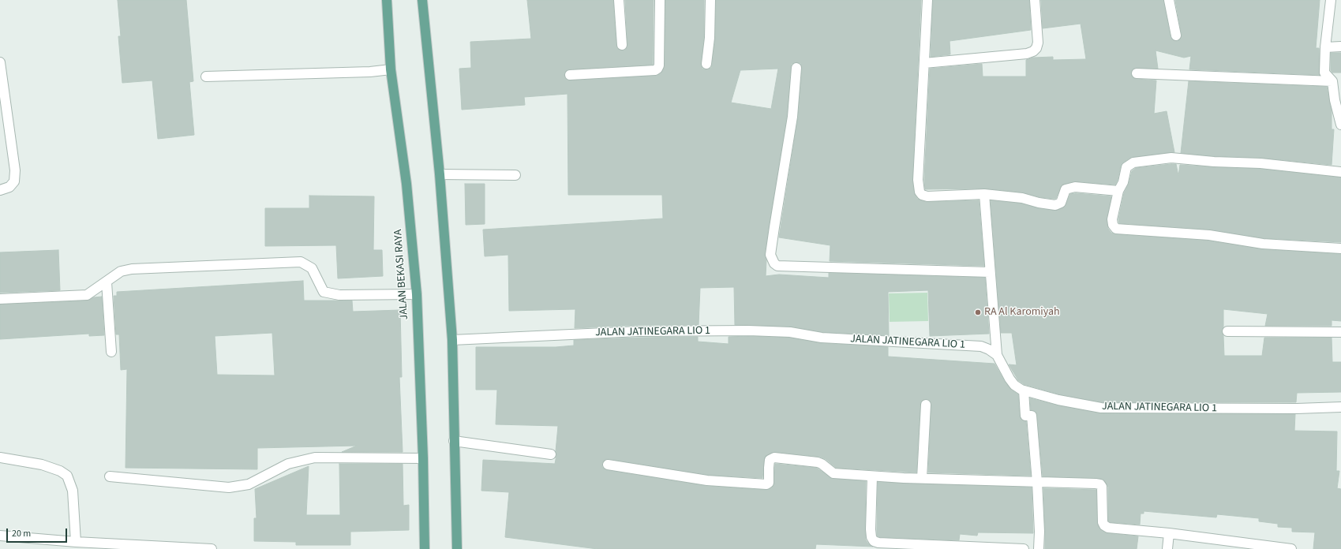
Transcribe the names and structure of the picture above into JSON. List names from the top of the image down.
{
  "streets": {
    "main road": ["JALAN BEKASI RAYA"],
    "street": ["JALAN JATINEGARA LIO 1"]
  },
  "places": ["RA Al Karomiyah"],
  "scale_bar": "20 m"
}
